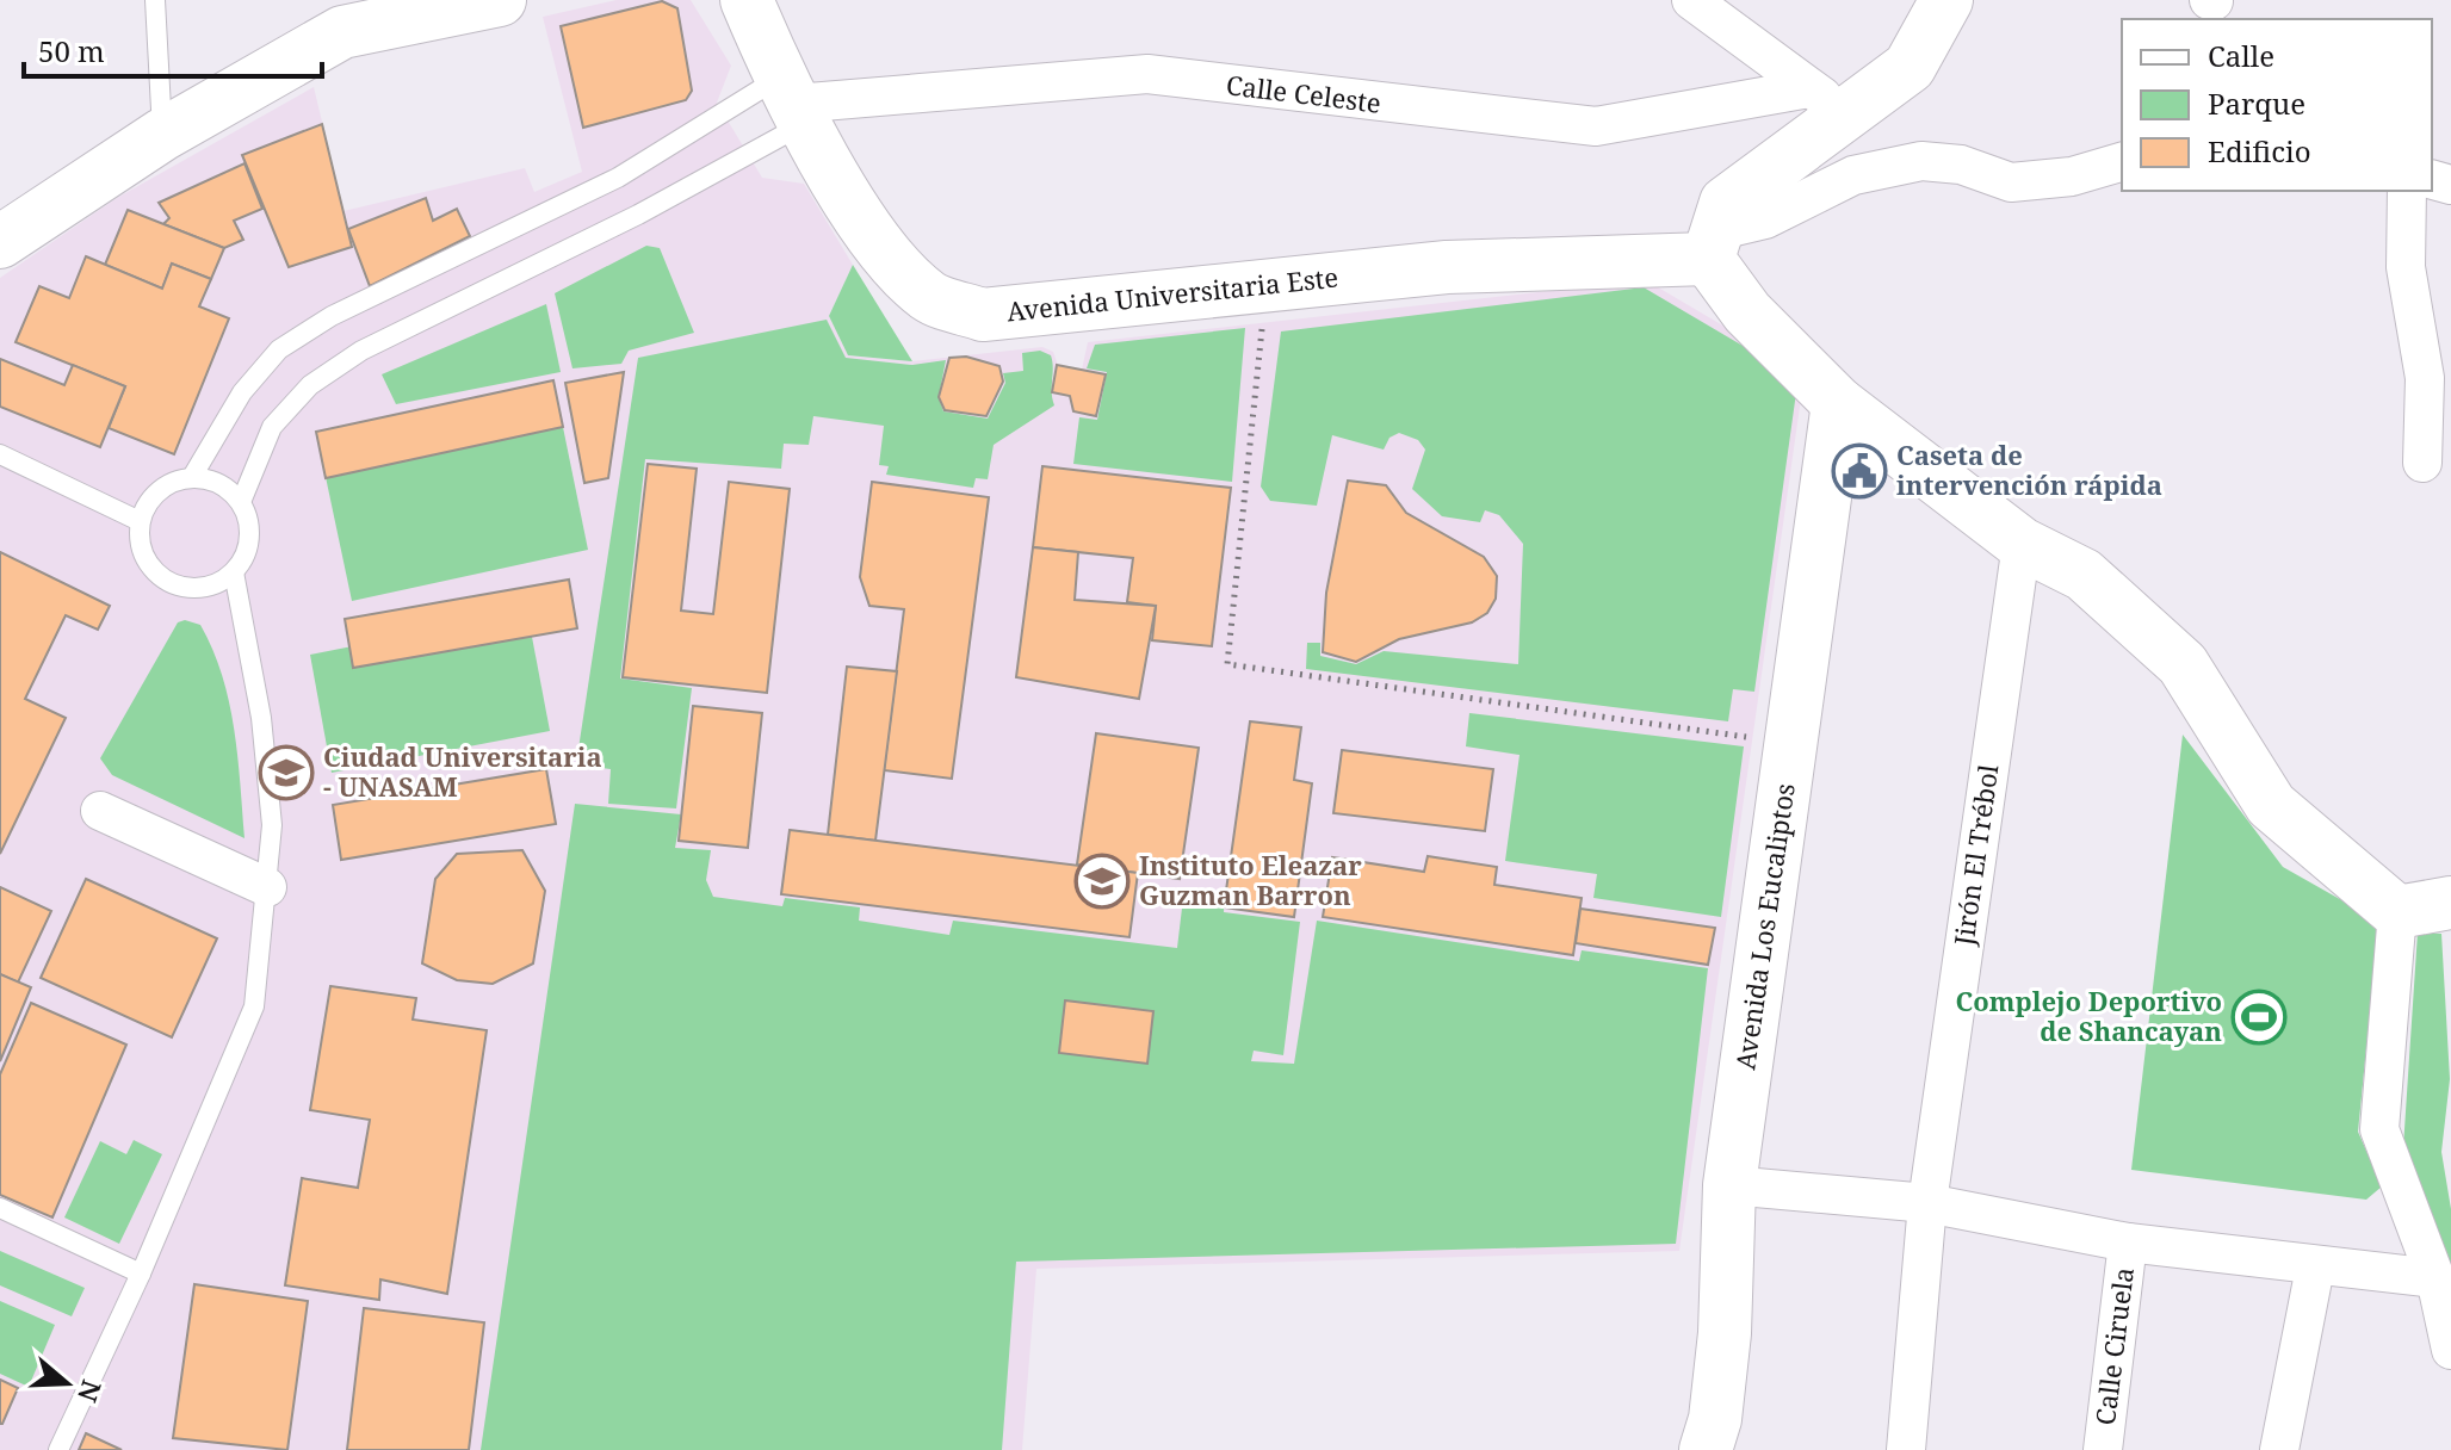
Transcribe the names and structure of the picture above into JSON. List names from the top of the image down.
{
  "streets": {
    "main road": ["Avenida Universitaria Este", "Avenida Los Eucaliptos"],
    "street": ["Calle Celeste", "Jirón El Trébol", "Calle Ciruela"]
  },
  "crossings": [
    ["Calle Celeste", "Avenida Universitaria Este"]
  ],
  "places": {
    "public building": ["Caseta de intervención rápida"],
    "school or university": ["Ciudad Universitaria - UNASAM", "Instituto Eleazar Guzman Barron"],
    "sports": ["Complejo Deportivo de Shancayan"]
  },
  "legend": ["Calle", "Parque", "Edificio"],
  "scale_bar": "50 m",
  "north": "right"
}
